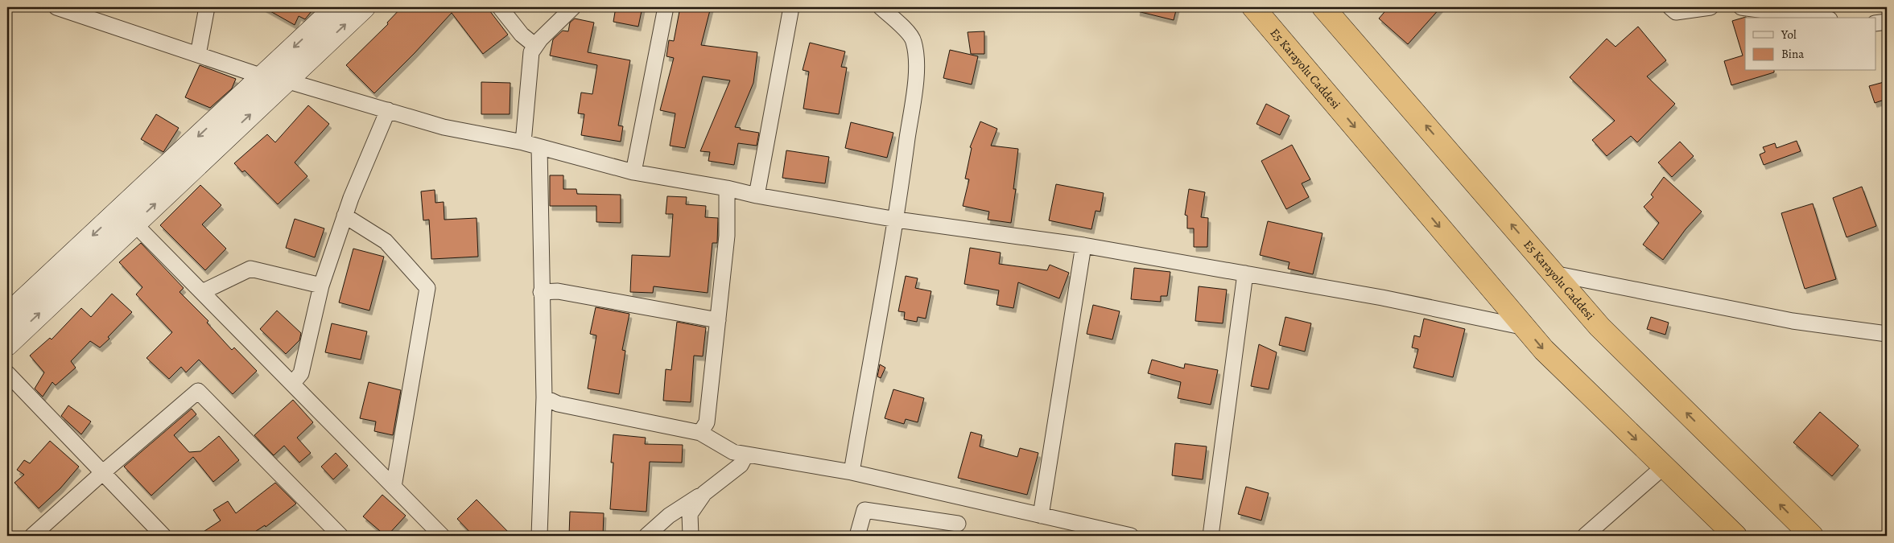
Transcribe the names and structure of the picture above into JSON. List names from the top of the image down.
{
  "streets": {
    "highway": ["E5 Karayolu Caddesi"]
  },
  "legend": ["Yol", "Bina"]
}
